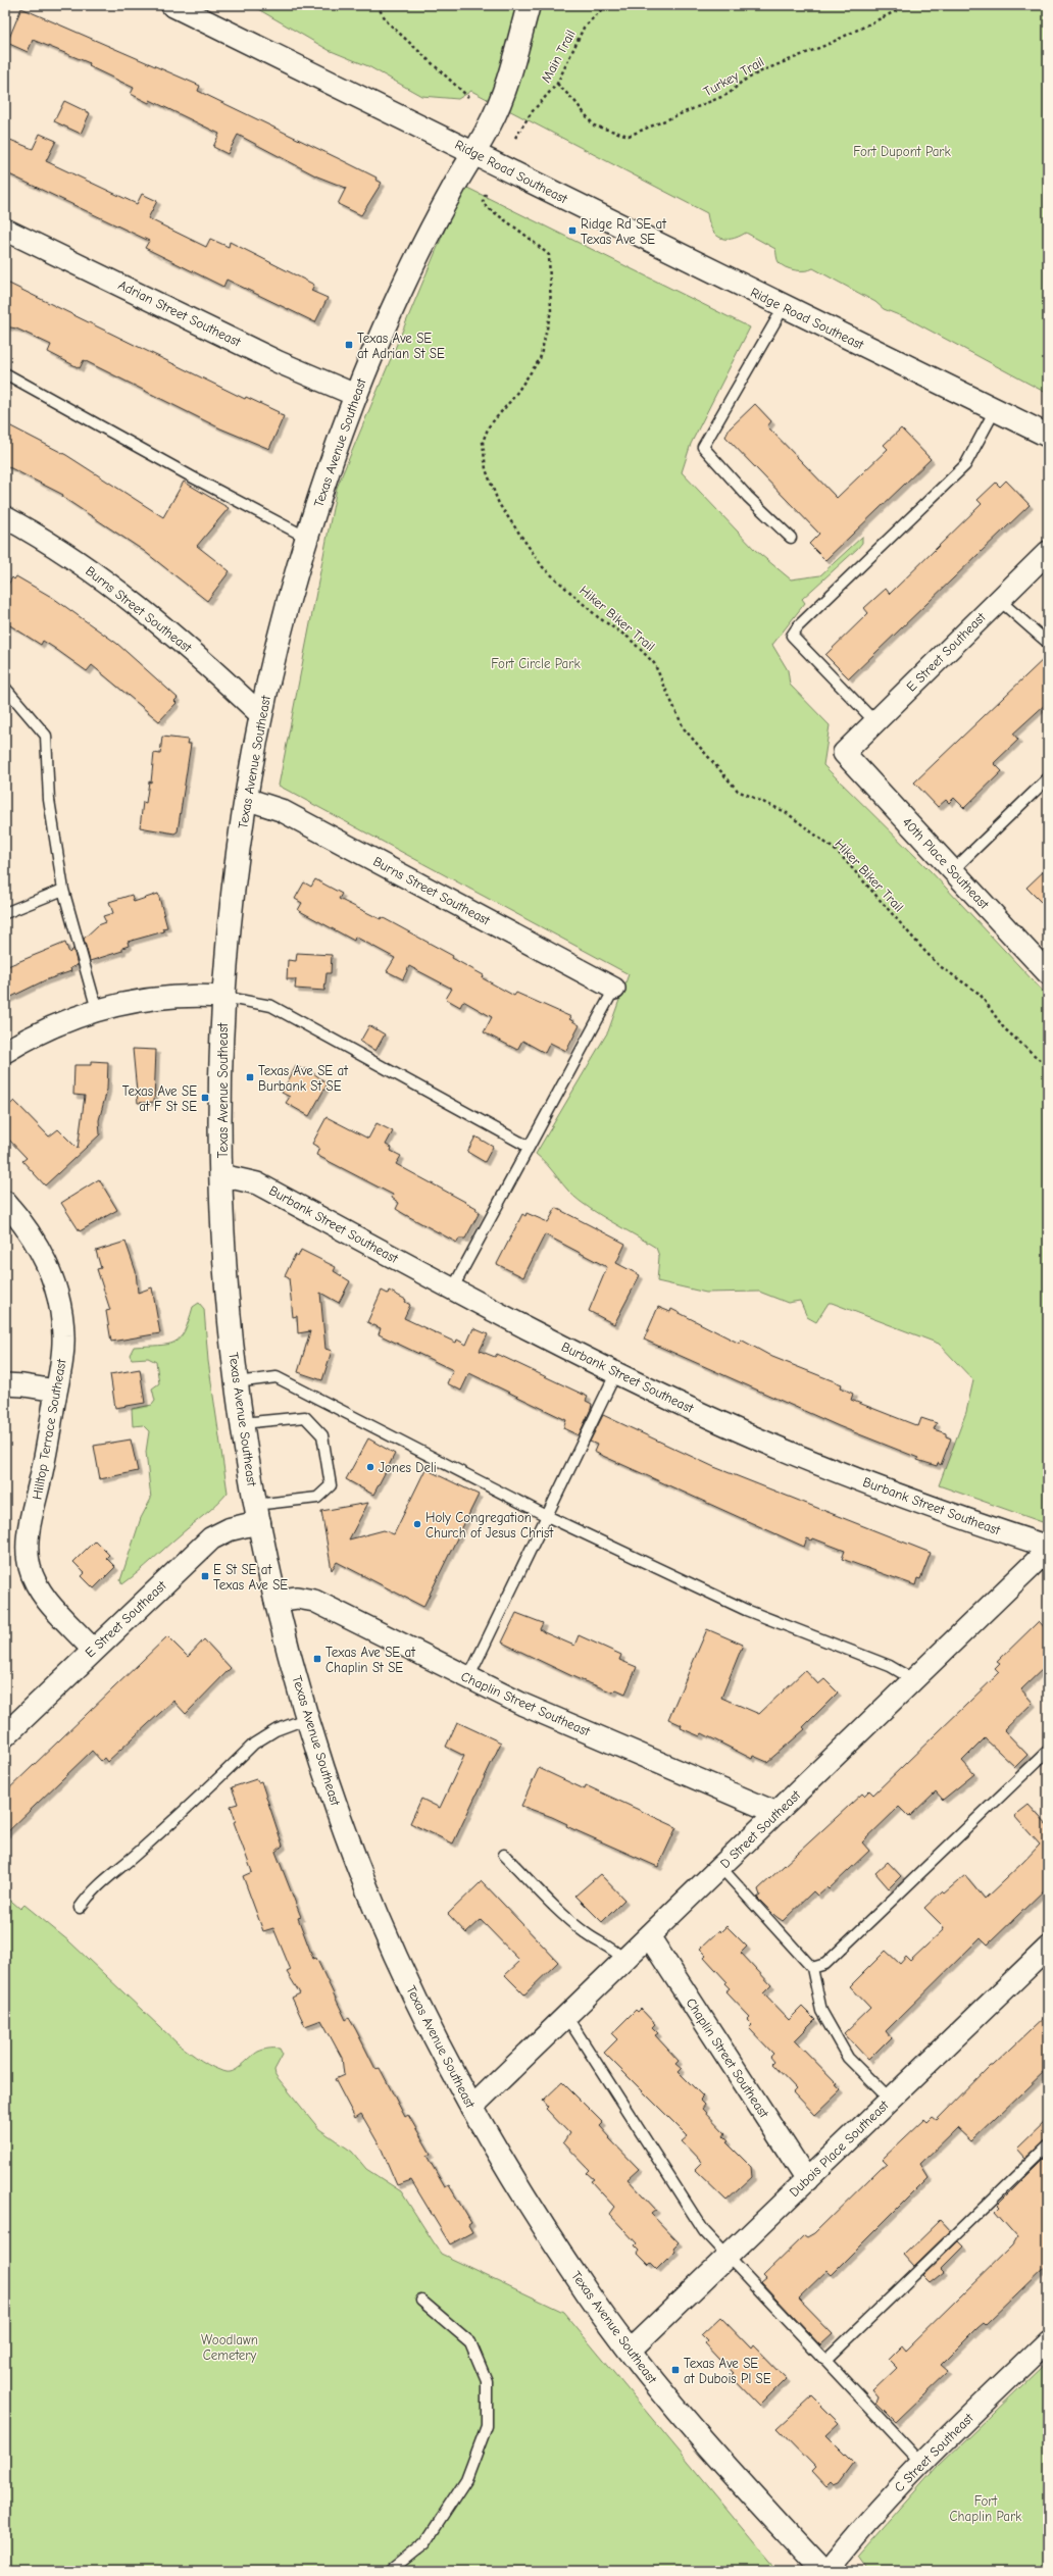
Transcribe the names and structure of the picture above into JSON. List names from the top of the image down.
{
  "streets": {
    "main road": ["Ridge Road Southeast", "Texas Avenue Southeast", "E Street Southeast"],
    "street": [
      "Adrian Street Southeast",
      "Burns Street Southeast",
      "40th Place Southeast",
      "Burbank Street Southeast",
      "Hilltop Terrace Southeast",
      "Chaplin Street Southeast",
      "D Street Southeast",
      "Dubois Place Southeast",
      "C Street Southeast"
    ],
    "path": ["Main Trail", "Turkey Trail", "Hiker Biker Trail"]
  },
  "crossings": [
    ["Main Trail", "Turkey Trail"],
    ["Ridge Road Southeast", "Texas Avenue Southeast"],
    ["Adrian Street Southeast", "Texas Avenue Southeast"],
    ["Texas Avenue Southeast", "Burns Street Southeast"],
    ["Texas Avenue Southeast", "E Street Southeast"],
    ["Texas Avenue Southeast", "Burbank Street Southeast"],
    ["Texas Avenue Southeast", "Chaplin Street Southeast"],
    ["Texas Avenue Southeast", "D Street Southeast"],
    ["Texas Avenue Southeast", "Dubois Place Southeast"],
    ["E Street Southeast", "40th Place Southeast"],
    ["E Street Southeast", "Hilltop Terrace Southeast"],
    ["Burbank Street Southeast", "D Street Southeast"],
    ["Chaplin Street Southeast", "D Street Southeast"],
    ["Chaplin Street Southeast", "Dubois Place Southeast"]
  ],
  "parks": [
    "Fort Dupont Park",
    "Fort Circle Park",
    "Woodlawn Cemetery",
    "Fort Chaplin Park"
  ],
  "places": {
    "transit": [
      "Ridge Rd SE at Texas Ave SE",
      "Texas Ave SE at Adrian St SE",
      "Texas Ave SE at Burbank St SE",
      "Texas Ave SE at F St SE",
      "E St SE at Texas Ave SE",
      "Texas Ave SE at Chaplin St SE",
      "Texas Ave SE at Dubois Pl SE"
    ],
    "other": ["Jones Deli", "Holy Congregation Church of Jesus Christ"]
  }
}
